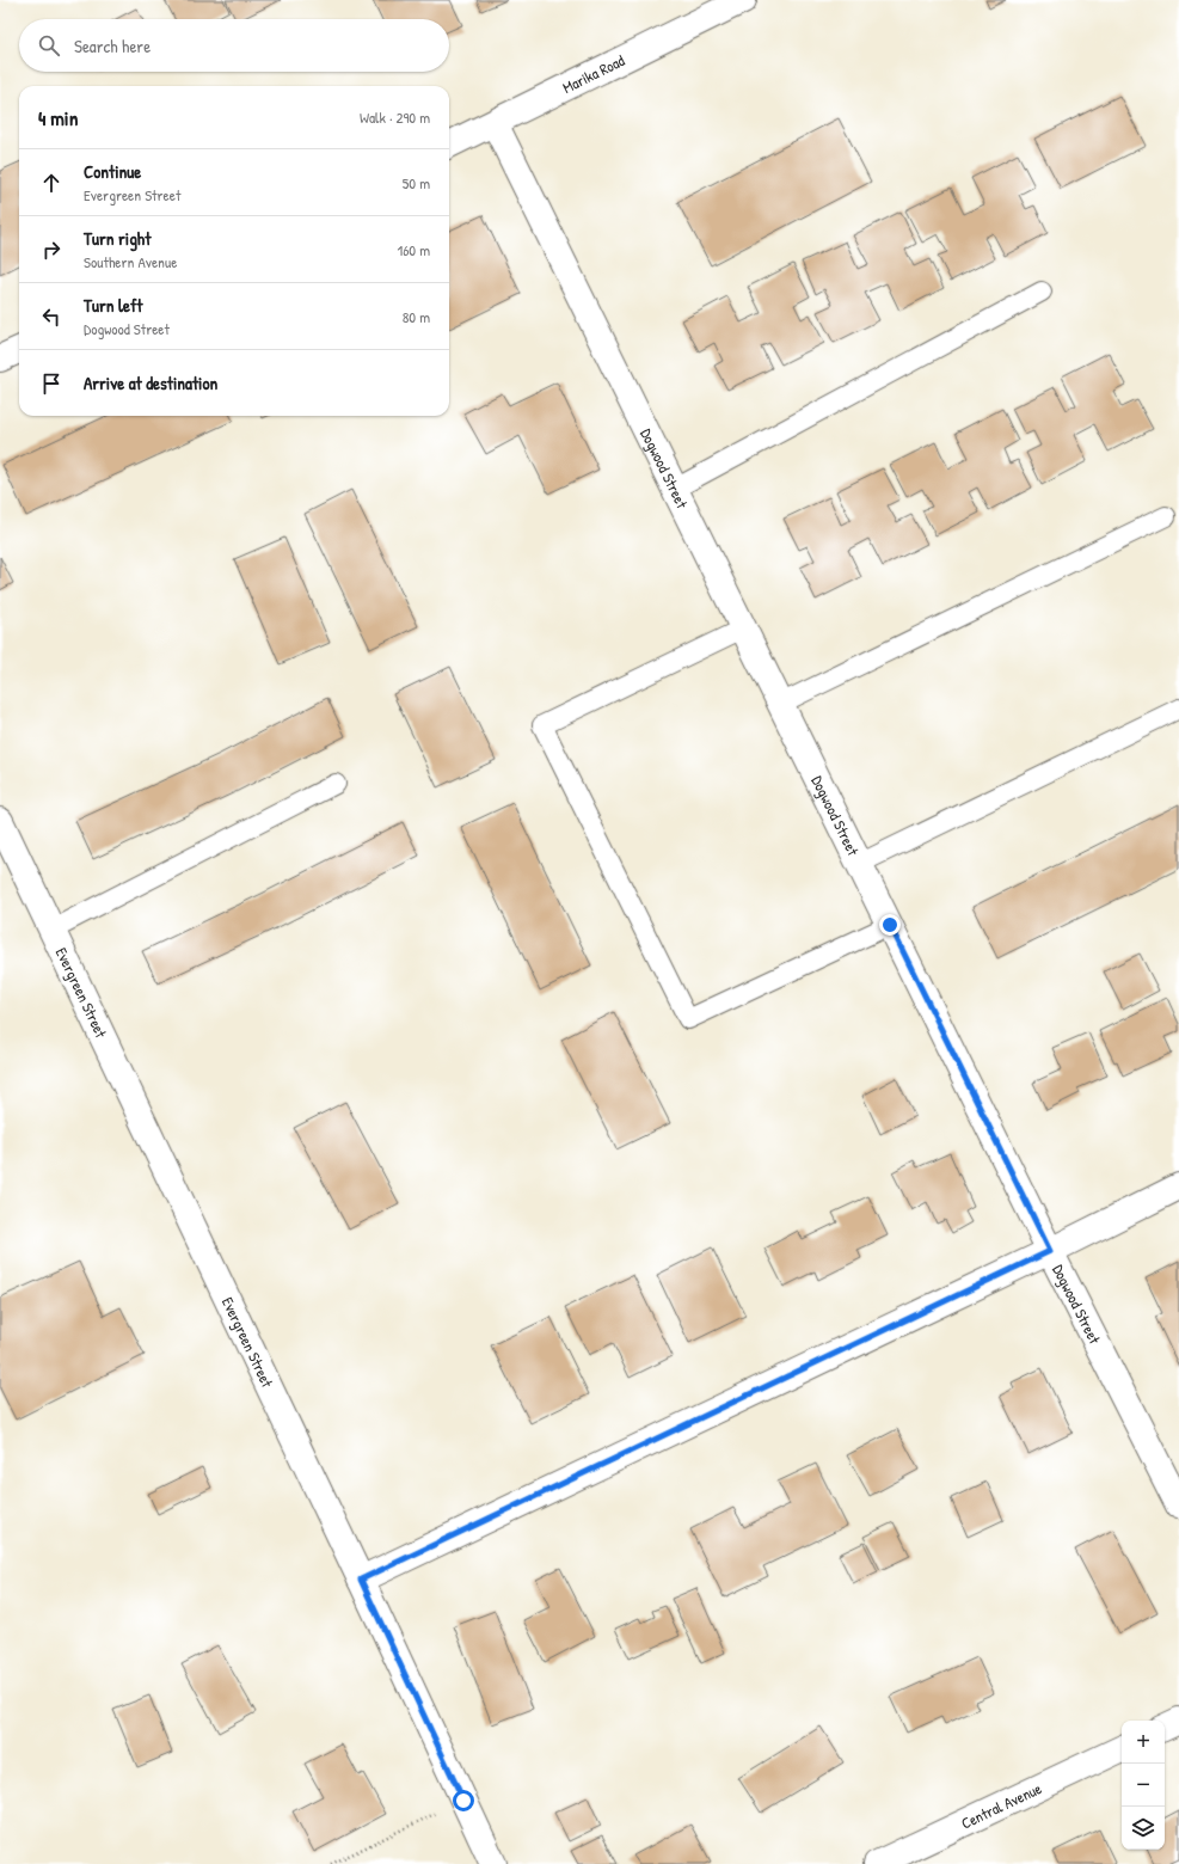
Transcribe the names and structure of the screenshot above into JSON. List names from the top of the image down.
{
  "streets": {
    "street": [
      "Marika Road",
      "Dogwood Street",
      "Evergreen Street",
      "Central Avenue"
    ]
  },
  "crossings": [
    ["Marika Road", "Dogwood Street"]
  ],
  "page": {
    "search": "Search here",
    "heading": ["4 min", "Walk · 290 m"],
    "list": [
      ["Continue", "Evergreen Street", "50 m"],
      ["Turn right", "Southern Avenue", "160 m"],
      ["Turn left", "Dogwood Street", "80 m"],
      "Arrive at destination"
    ],
    "map_buttons": ["+", "−"]
  }
}
